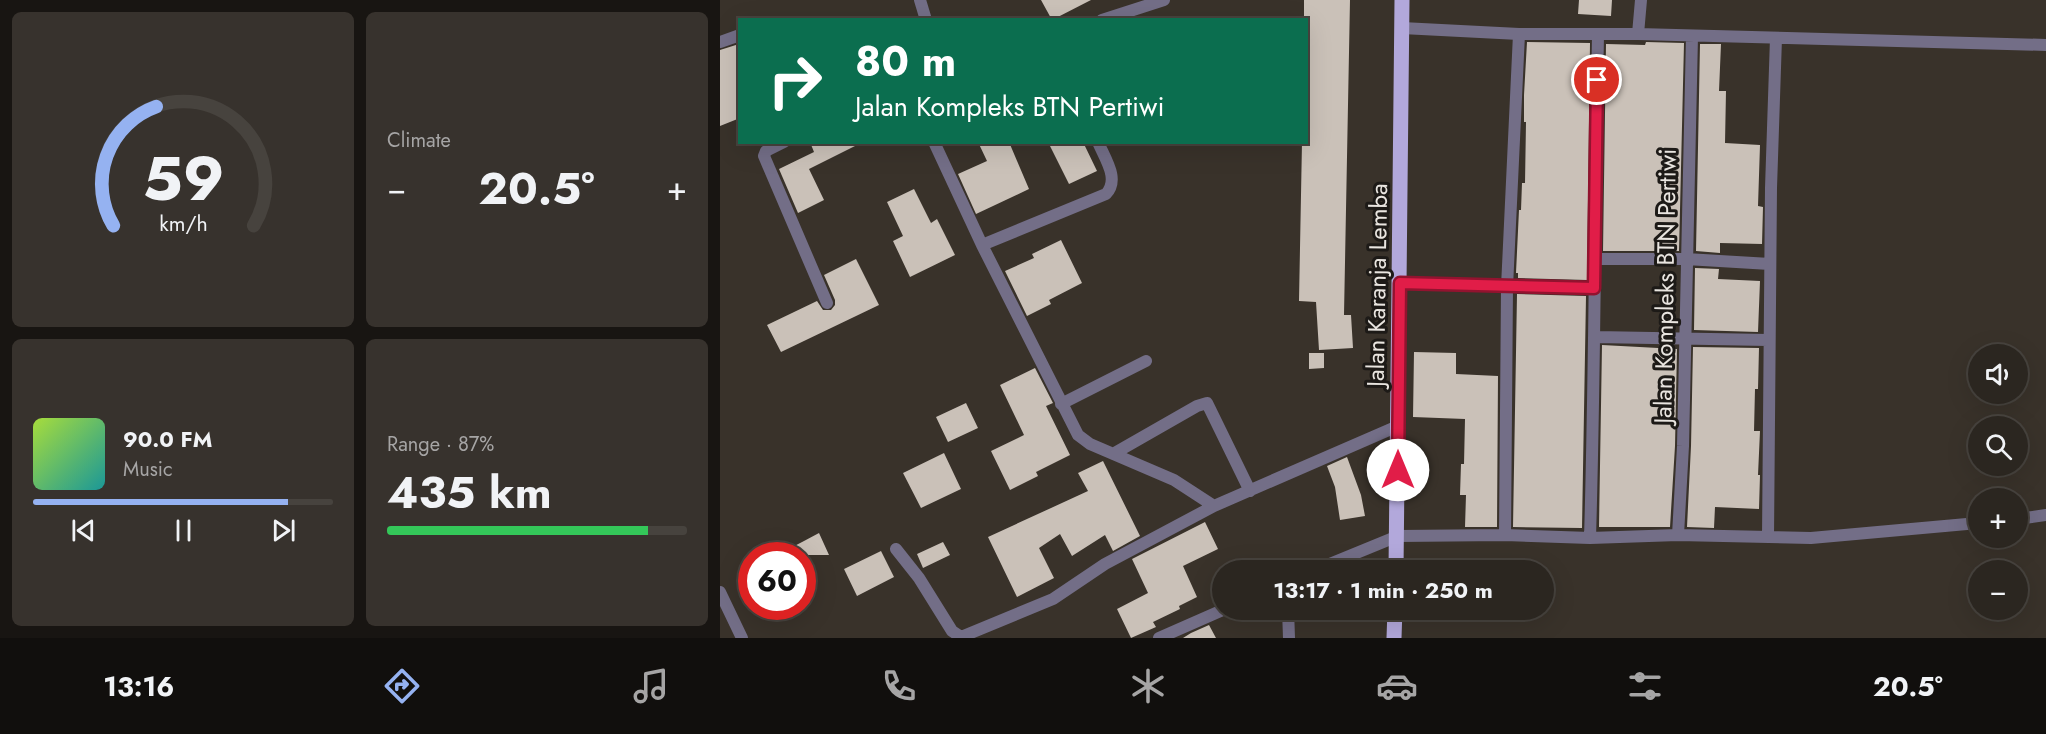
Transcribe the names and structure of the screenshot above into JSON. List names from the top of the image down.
{
  "streets": {
    "main road": ["Jalan Karanja Lemba"],
    "street": ["Jalan Kompleks BTN Pertiwi"]
  },
  "page": {
    "tile": [
      "Climate",
      ["Range · 87%", "435 km"]
    ],
    "turn": ["80 m", "Jalan Kompleks BTN Pertiwi"],
    "heat": ["−", "20.5°", "+"],
    "map_buttons": ["+", "−"],
    "song": ["90.0 FM", "Music"],
    "limit": "60",
    "trip": "13:17 · 1 min · 250 m",
    "tabs": ["13:16", "20.5°"],
    "gauge": ["59", "km/h"]
  }
}
